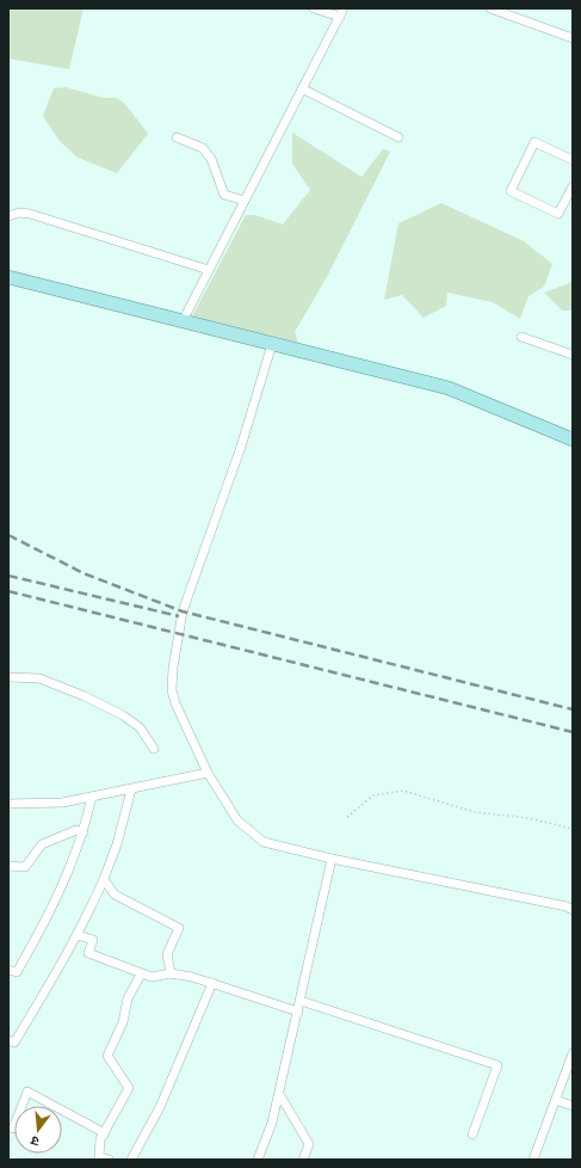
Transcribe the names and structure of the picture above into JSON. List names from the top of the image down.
{
  "north": "bottom"
}
